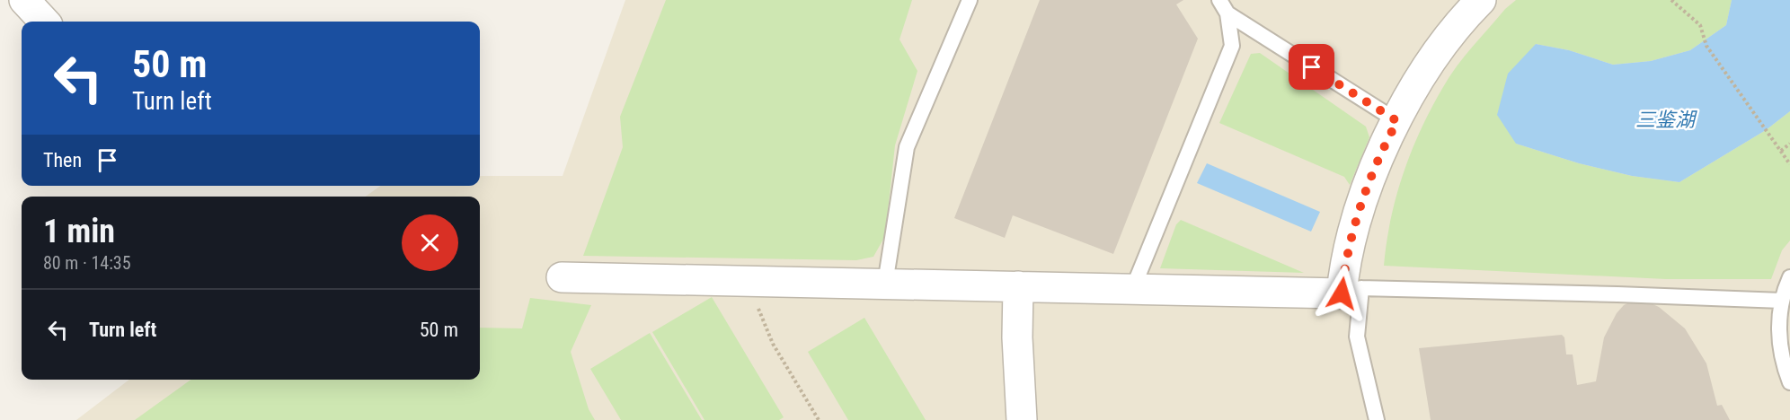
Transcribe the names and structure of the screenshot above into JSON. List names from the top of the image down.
{
  "water": ["三鉴湖"],
  "page": {
    "turn": ["50 m", "Turn left"],
    "then": "Then",
    "heading": ["1 min", "80 m · 14:35"],
    "list": [
      {
        "name": "Turn left",
        "value": "50 m"
      }
    ]
  }
}
